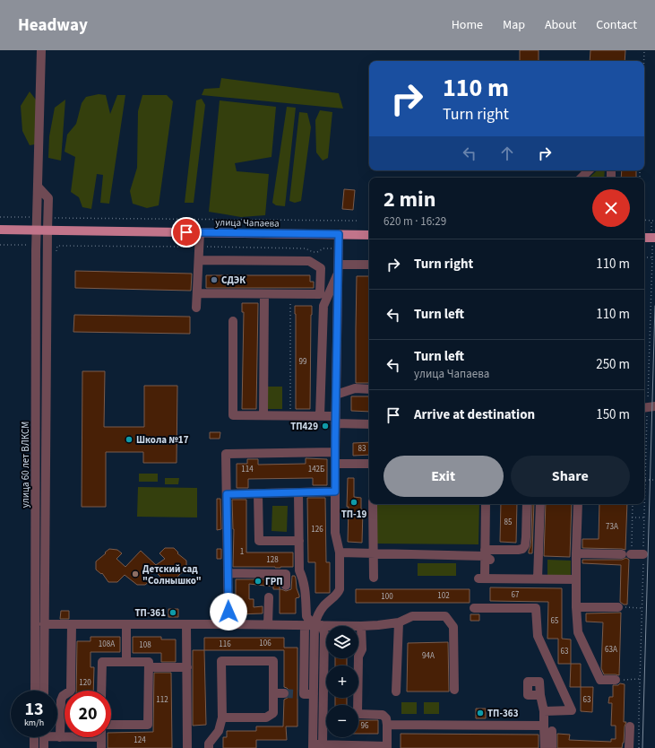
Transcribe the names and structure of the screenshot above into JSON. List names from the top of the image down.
{
  "streets": {
    "main road": ["улица Чапаева"],
    "street": ["улица 60 лет ВЛКСМ"]
  },
  "crossings": [
    ["улица Чапаева", "улица 60 лет ВЛКСМ"]
  ],
  "places": [
    "СДЭК",
    "ТП429",
    "Школа №17",
    "ТП-19",
    "Детский сад \"Солнышко\"",
    "ГРП",
    "ТП-361",
    "ТП-363"
  ],
  "house_numbers": [
    "99",
    "83",
    "114",
    "142Б",
    "85",
    "73А",
    "126",
    "1",
    "128",
    "67",
    "102",
    "100",
    "65",
    "106",
    "108А",
    "116",
    "108",
    "63А",
    "63",
    "94А",
    "120",
    "112",
    "63",
    "96",
    "124"
  ],
  "page": {
    "header": "Headway",
    "nav": [
      "Home",
      "Map",
      "About",
      "Contact"
    ],
    "turn": ["110 m", "Turn right"],
    "heading": ["2 min", "620 m · 16:29"],
    "list": [
      {
        "name": "Turn right",
        "value": "110 m"
      },
      {
        "name": "Turn left",
        "value": "110 m"
      },
      {
        "name": "Turn left",
        "note": "улица Чапаева",
        "value": "250 m"
      },
      {
        "name": "Arrive at destination",
        "value": "150 m"
      }
    ],
    "buttons": ["Exit", "Share"],
    "map_buttons": ["+", "−"],
    "speed": "13 km/h",
    "limit": "20"
  }
}
